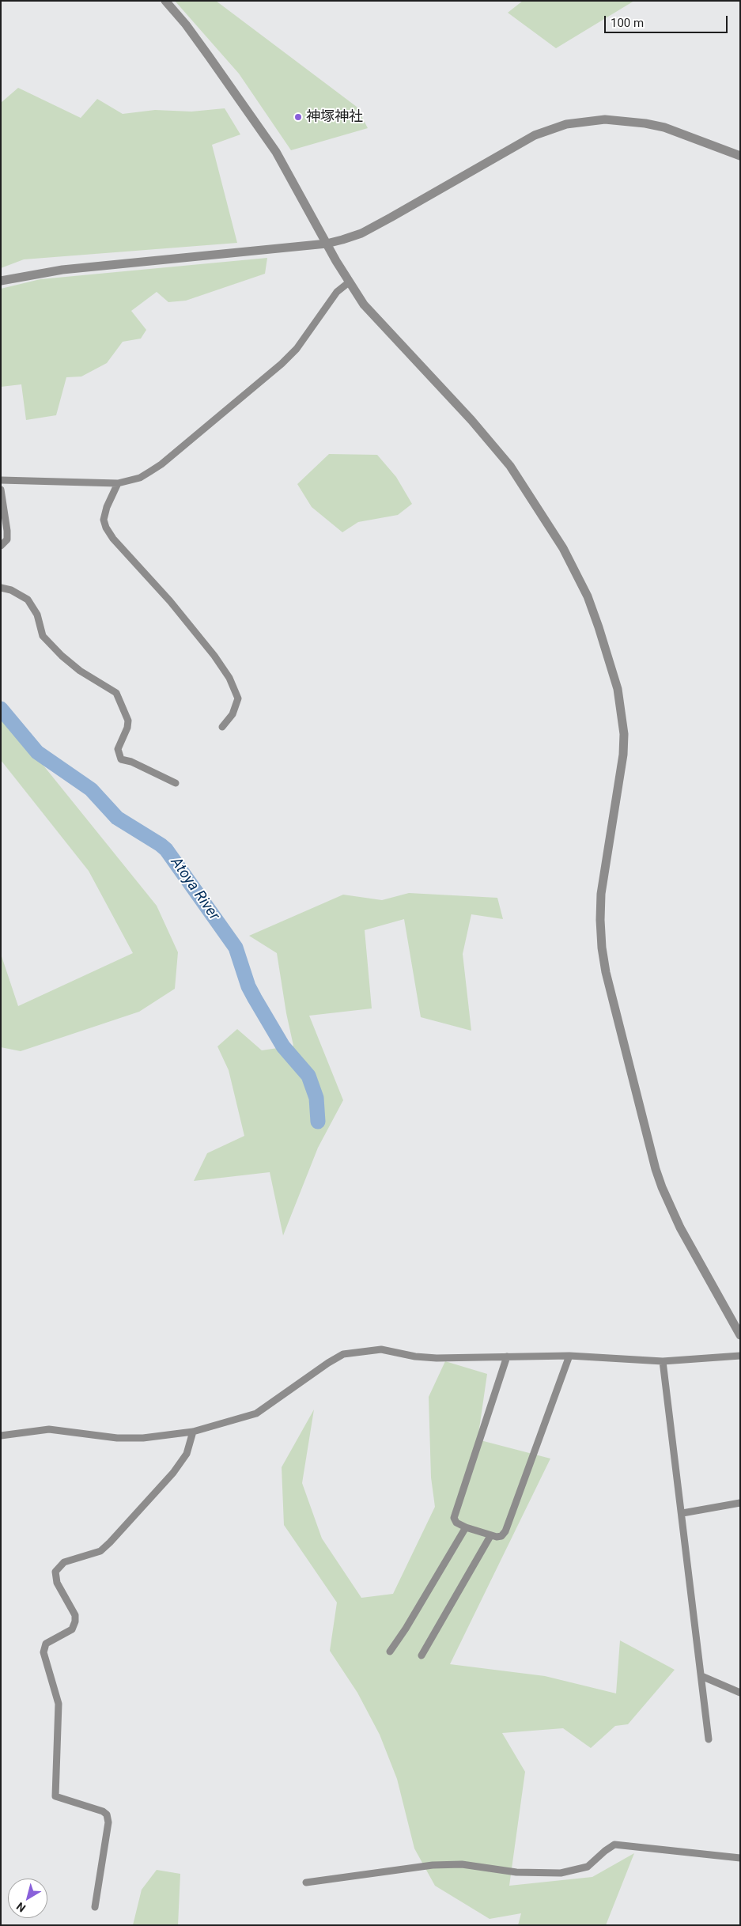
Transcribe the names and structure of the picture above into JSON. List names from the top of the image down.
{
  "water": ["Atoya River"],
  "places": ["神塚神社"],
  "scale_bar": "100 m",
  "north": "bottom left"
}
